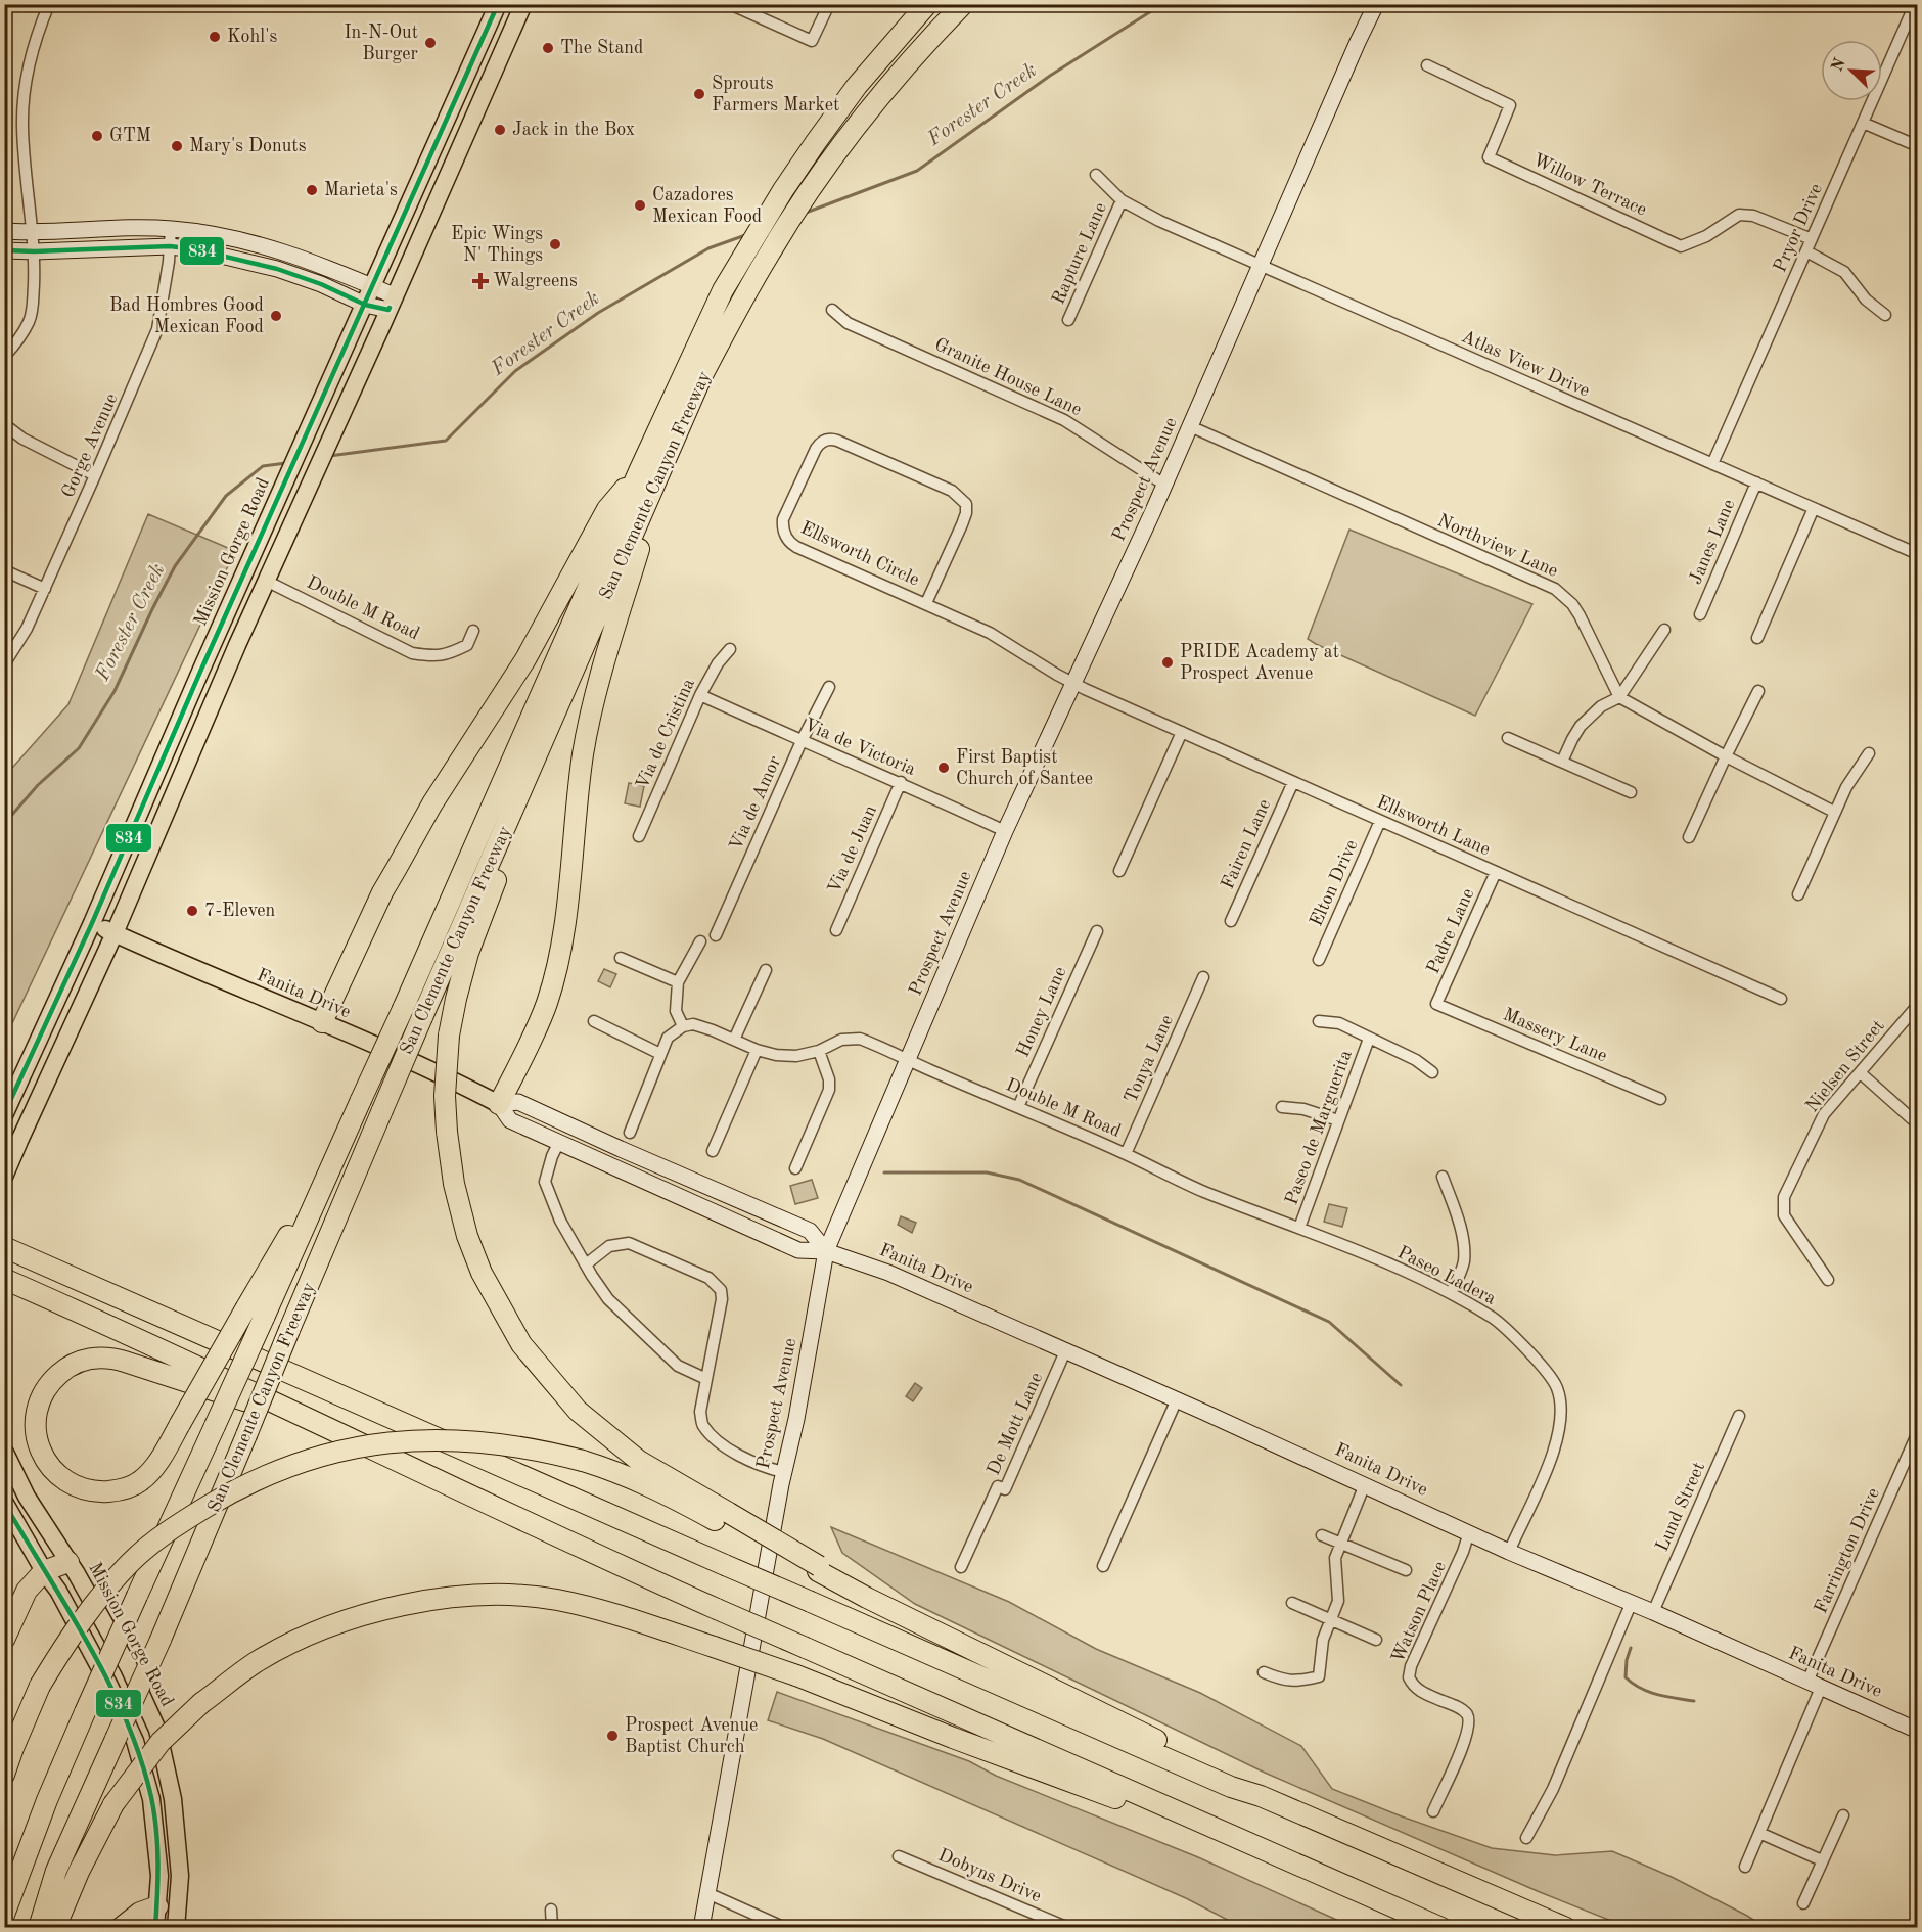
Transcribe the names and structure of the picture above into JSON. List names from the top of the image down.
{
  "streets": {
    "highway": ["San Clemente Canyon Freeway"],
    "main road": ["Prospect Avenue", "Mission Gorge Road", "Fanita Drive"],
    "street": [
      "Willow Terrace",
      "Pryor Drive",
      "Rapture Lane",
      "Atlas View Drive",
      "Granite House Lane",
      "Gorge Avenue",
      "Janes Lane",
      "Northview Lane",
      "Ellsworth Circle",
      "Double M Road",
      "Via de Cristina",
      "Via de Victoria",
      "Via de Amor",
      "Ellsworth Lane",
      "Fairen Lane",
      "Via de Juan",
      "Elton Drive",
      "Padre Lane",
      "Honey Lane",
      "Massery Lane",
      "Tonya Lane",
      "Nielsen Street",
      "Paseo de Marguerita",
      "Paseo Ladera",
      "De Mott Lane",
      "Lund Street",
      "Farrington Drive",
      "Watson Place",
      "Dobyns Drive"
    ]
  },
  "crossings": [
    ["Willow Terrace", "Pryor Drive"],
    ["Pryor Drive", "Atlas View Drive"],
    ["Rapture Lane", "Atlas View Drive"],
    ["Atlas View Drive", "Prospect Avenue"],
    ["Atlas View Drive", "Janes Lane"],
    ["Granite House Lane", "Prospect Avenue"],
    ["Prospect Avenue", "Northview Lane"],
    ["Prospect Avenue", "Ellsworth Circle"],
    ["Prospect Avenue", "Double M Road"],
    ["Prospect Avenue", "Via de Victoria"],
    ["Prospect Avenue", "Ellsworth Lane"],
    ["Prospect Avenue", "Fanita Drive"],
    ["Mission Gorge Road", "Fanita Drive"],
    ["Ellsworth Circle", "Ellsworth Lane"],
    ["Double M Road", "Honey Lane"],
    ["Double M Road", "Tonya Lane"],
    ["Double M Road", "Paseo Ladera"],
    ["Via de Cristina", "Via de Victoria"],
    ["Via de Victoria", "Via de Amor"],
    ["Via de Victoria", "Via de Juan"],
    ["Ellsworth Lane", "Fairen Lane"],
    ["Ellsworth Lane", "Elton Drive"],
    ["Ellsworth Lane", "Padre Lane"],
    ["Padre Lane", "Massery Lane"],
    ["Fanita Drive", "Paseo Ladera"],
    ["Fanita Drive", "De Mott Lane"],
    ["Fanita Drive", "Lund Street"],
    ["Fanita Drive", "Farrington Drive"],
    ["Fanita Drive", "Watson Place"],
    ["Paseo de Marguerita", "Paseo Ladera"]
  ],
  "water": ["Forester Creek"],
  "places": {
    "other": [
      "Kohl's",
      "In-N-Out Burger",
      "The Stand",
      "Sprouts Farmers Market",
      "Jack in the Box",
      "GTM",
      "Mary's Donuts",
      "Marieta's",
      "Cazadores Mexican Food",
      "Epic Wings N' Things",
      "Bad Hombres Good Mexican Food",
      "PRIDE Academy at Prospect Avenue",
      "First Baptist Church of Santee",
      "7-Eleven",
      "Prospect Avenue Baptist Church"
    ],
    "health": ["Walgreens"]
  },
  "lines": ["transit line 834"],
  "north": "top left"
}
